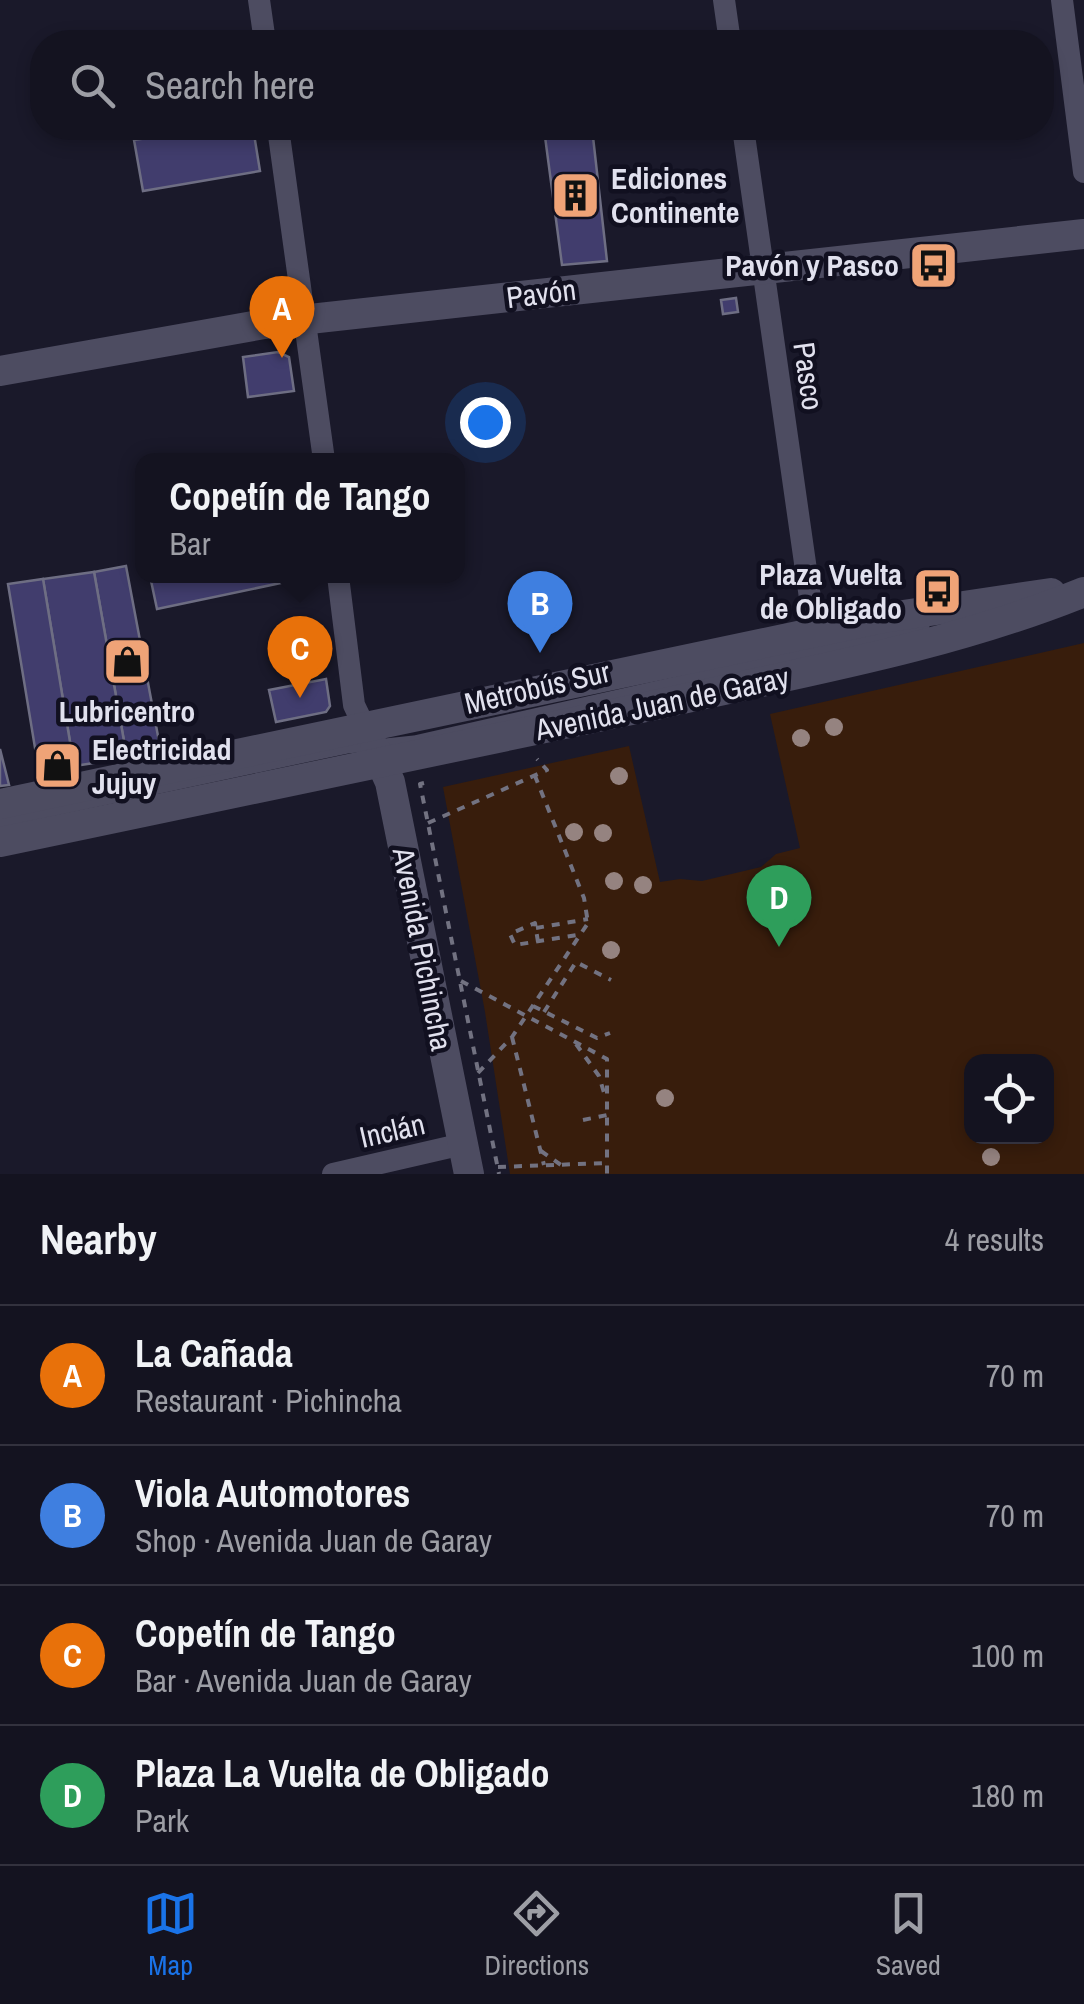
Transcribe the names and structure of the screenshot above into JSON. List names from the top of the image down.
{
  "streets": {
    "main road": ["Pavón", "Avenida Juan de Garay", "Avenida Pichincha"],
    "street": ["Pasco", "Inclán"],
    "lane": ["Metrobús Sur"]
  },
  "crossings": [
    ["Pavón", "Pasco"],
    ["Pasco", "Avenida Juan de Garay"],
    ["Metrobús Sur", "Avenida Juan de Garay"],
    ["Metrobús Sur", "Avenida Pichincha"],
    ["Avenida Juan de Garay", "Avenida Pichincha"],
    ["Avenida Pichincha", "Inclán"]
  ],
  "places": {
    "building": ["Ediciones Continente"],
    "bus stop": ["Pavón y Pasco", "Plaza Vuelta de Obligado"],
    "shop": ["Lubricentro", "Electricidad Jujuy"]
  },
  "page": {
    "search": "Search here",
    "pins": [
      "A",
      "B",
      "C",
      "D"
    ],
    "popup": ["Copetín de Tango", "Bar"],
    "heading": ["Nearby", "4 results"],
    "list": [
      {
        "mark": "A",
        "name": "La Cañada",
        "note": "Restaurant · Pichincha",
        "value": "70 m"
      },
      {
        "mark": "B",
        "name": "Viola Automotores",
        "note": "Shop · Avenida Juan de Garay",
        "value": "70 m"
      },
      {
        "mark": "C",
        "name": "Copetín de Tango",
        "note": "Bar · Avenida Juan de Garay",
        "value": "100 m"
      },
      {
        "mark": "D",
        "name": "Plaza La Vuelta de Obligado",
        "note": "Park",
        "value": "180 m"
      }
    ],
    "nav": ["Map", "Directions", "Saved"]
  }
}
